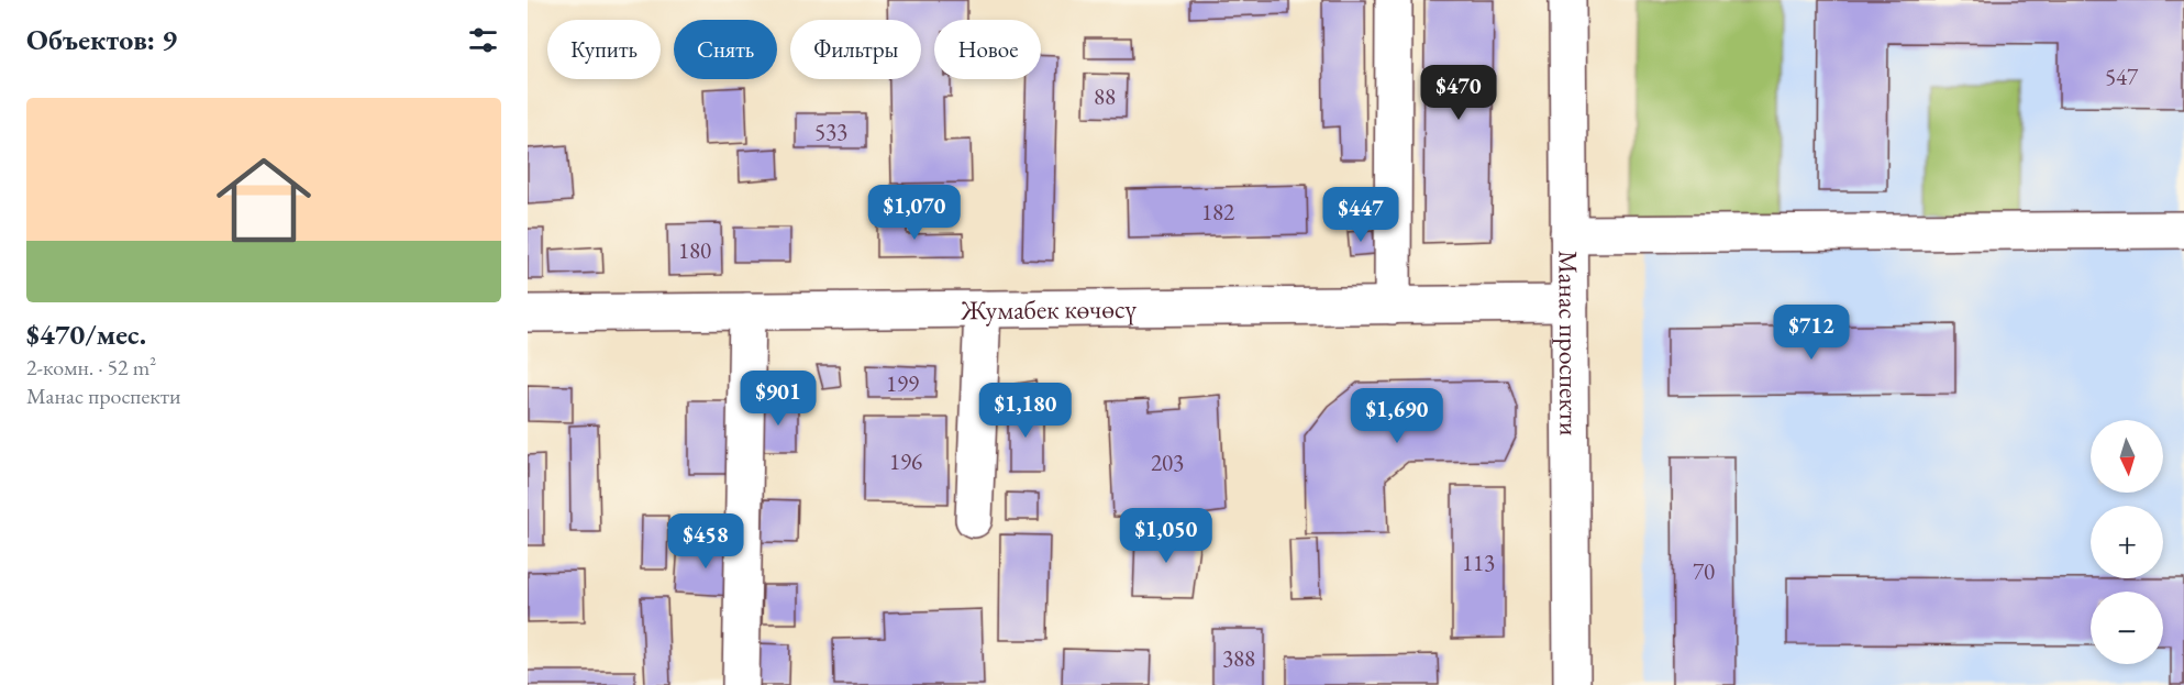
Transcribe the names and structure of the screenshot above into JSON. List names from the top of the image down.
{
  "streets": {
    "street": ["Жумабек көчөсү", "Манас проспекти"]
  },
  "crossings": [
    ["Жумабек көчөсү", "Манас проспекти"]
  ],
  "house_numbers": [
    "547",
    "88",
    "533",
    "182",
    "180",
    "199",
    "196",
    "203",
    "113",
    "70",
    "388"
  ],
  "north": "bottom",
  "page": {
    "heading": "Объектов: 9",
    "chip": [
      "Купить",
      "Снять",
      "Фильтры",
      "Новое"
    ],
    "price": [
      "$470",
      "$1,070",
      "$447",
      "$712",
      "$901",
      "$1,180",
      "$1,690",
      "$1,050",
      "$458"
    ],
    "list": [
      {
        "name": "$470/мес.",
        "note": "2-комн. · 52 m² · Манас проспекти"
      }
    ],
    "map_buttons": ["+", "−"]
  }
}
